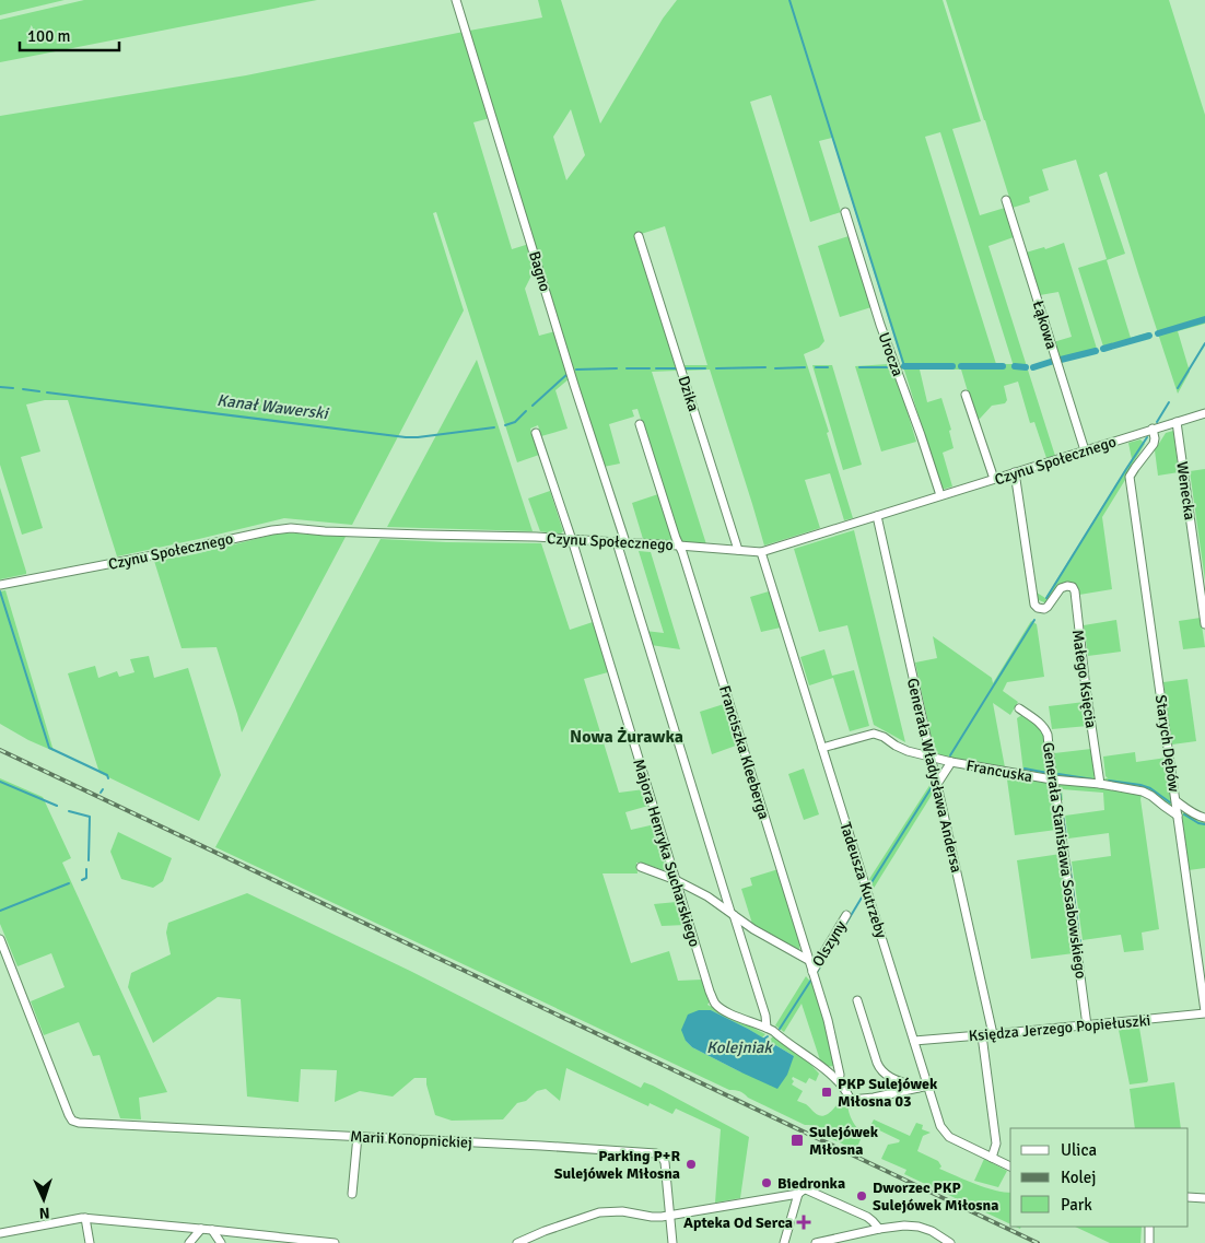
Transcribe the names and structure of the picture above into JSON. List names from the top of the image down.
{
  "streets": {
    "street": [
      "Bagno",
      "Łąkowa",
      "Urocza",
      "Dzika",
      "Czynu Społecznego",
      "Wenecka",
      "Małego Księcia",
      "Starych Dębów",
      "Franciszka Kleeberga",
      "Francuska",
      "Generała Władysława Andersa",
      "Majora Henryka Sucharskiego",
      "Generała Stanisława Sosabowskiego",
      "Tadeusza Kutrzeby",
      "Olszyny",
      "Księdza Jerzego Popiełuszki",
      "Marii Konopnickiej"
    ]
  },
  "crossings": [
    ["Bagno", "Czynu Społecznego"],
    ["Bagno", "Majora Henryka Sucharskiego"],
    ["Łąkowa", "Czynu Społecznego"],
    ["Urocza", "Czynu Społecznego"],
    ["Dzika", "Czynu Społecznego"],
    ["Czynu Społecznego", "Wenecka"],
    ["Czynu Społecznego", "Małego Księcia"],
    ["Czynu Społecznego", "Starych Dębów"],
    ["Czynu Społecznego", "Franciszka Kleeberga"],
    ["Czynu Społecznego", "Generała Władysława Andersa"],
    ["Czynu Społecznego", "Majora Henryka Sucharskiego"],
    ["Czynu Społecznego", "Tadeusza Kutrzeby"],
    ["Małego Księcia", "Francuska"],
    ["Starych Dębów", "Francuska"],
    ["Starych Dębów", "Księdza Jerzego Popiełuszki"],
    ["Franciszka Kleeberga", "Majora Henryka Sucharskiego"],
    ["Franciszka Kleeberga", "Olszyny"],
    ["Francuska", "Generała Władysława Andersa"],
    ["Francuska", "Generała Stanisława Sosabowskiego"],
    ["Francuska", "Tadeusza Kutrzeby"],
    ["Generała Władysława Andersa", "Księdza Jerzego Popiełuszki"],
    ["Generała Stanisława Sosabowskiego", "Księdza Jerzego Popiełuszki"],
    ["Tadeusza Kutrzeby", "Księdza Jerzego Popiełuszki"]
  ],
  "districts": ["Nowa Żurawka"],
  "water": ["Kanał Wawerski", "Kolejniak"],
  "places": {
    "transit": ["PKP Sulejówek Miłosna 03", "Sulejówek Miłosna"],
    "other": ["Parking P+R Sulejówek Miłosna", "Biedronka", "Dworzec PKP Sulejówek Miłosna"],
    "health": ["Apteka Od Serca"]
  },
  "legend": ["Ulica", "Kolej", "Park"],
  "scale_bar": "100 m",
  "north": "bottom"
}
